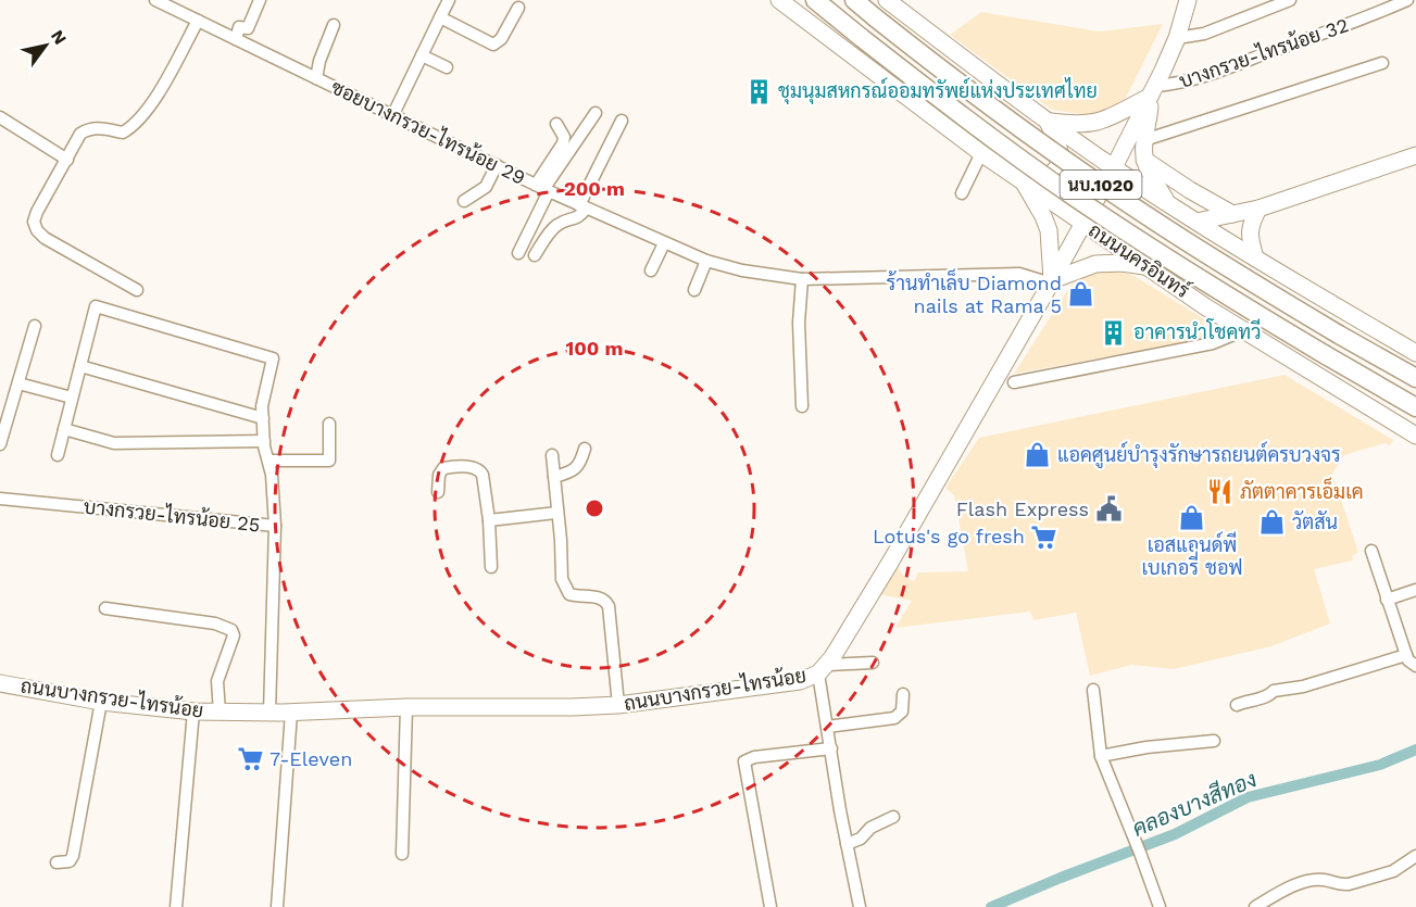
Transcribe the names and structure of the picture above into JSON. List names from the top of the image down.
{
  "streets": {
    "main road": ["นบ.1020", "ถนนนครอินทร์", "ถนนบางกรวย-ไทรน้อย"],
    "street": ["บางกรวย-ไทรน้อย 32", "ซอยบางกรวย-ไทรน้อย 29", "บางกรวย-ไทรน้อย 25"]
  },
  "crossings": [
    ["บางกรวย-ไทรน้อย 32", "ถนนบางกรวย-ไทรน้อย"],
    ["ซอยบางกรวย-ไทรน้อย 29", "ถนนบางกรวย-ไทรน้อย"],
    ["นบ.1020", "ถนนบางกรวย-ไทรน้อย"],
    ["ถนนนครอินทร์", "ถนนบางกรวย-ไทรน้อย"],
    ["บางกรวย-ไทรน้อย 25", "ถนนบางกรวย-ไทรน้อย"]
  ],
  "water": ["คลองบางสีทอง"],
  "places": {
    "building": ["ชุมนุมสหกรณ์ออมทรัพย์แห่งประเทศไทย", "อาคารนำโชคทวี"],
    "shop": [
      "ร้านทำเล็บ Diamond nails at Rama 5",
      "แอคศูนย์บำรุงรักษารถยนต์ครบวงจร",
      "เอสแอนด์พี เบเกอรี่ ชอฟ",
      "วัตสัน"
    ],
    "restaurant": ["ภัตตาคารเอ็มเค"],
    "public building": ["Flash Express"],
    "supermarket": ["Lotus's go fresh", "7-Eleven"]
  },
  "north": "top right",
  "rings": ["200 m", "100 m"]
}
